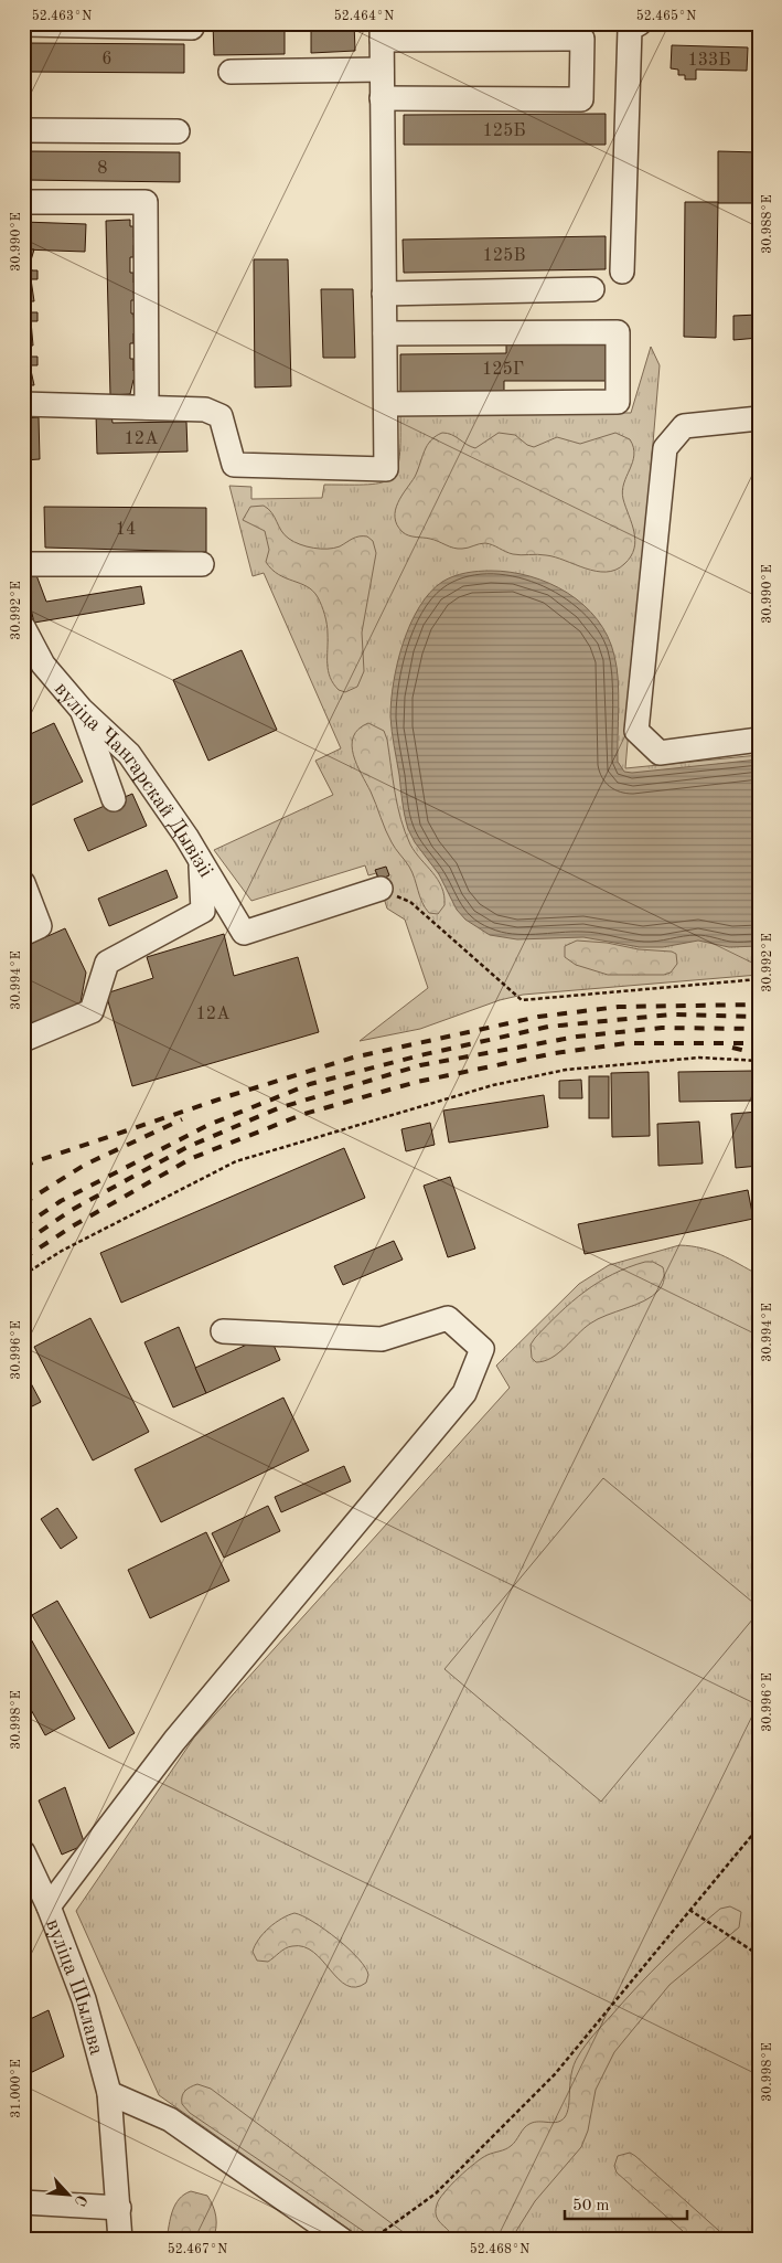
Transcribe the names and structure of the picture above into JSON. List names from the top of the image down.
{
  "streets": {
    "street": ["вуліца Чангарскай Дывізіі", "вуліца Шылава"]
  },
  "house_numbers": [
    "6",
    "133Б",
    "125Б",
    "8",
    "125В",
    "125Г",
    "12А",
    "14",
    "12А"
  ],
  "scale_bar": "50 m",
  "north": "bottom right",
  "coordinates": [
    "52.463°N",
    "52.464°N",
    "52.465°N",
    "30.988°E",
    "30.990°E",
    "30.992°E",
    "30.994°E",
    "30.996°E",
    "30.998°E",
    "31.000°E",
    "52.467°N",
    "52.468°N"
  ]
}
